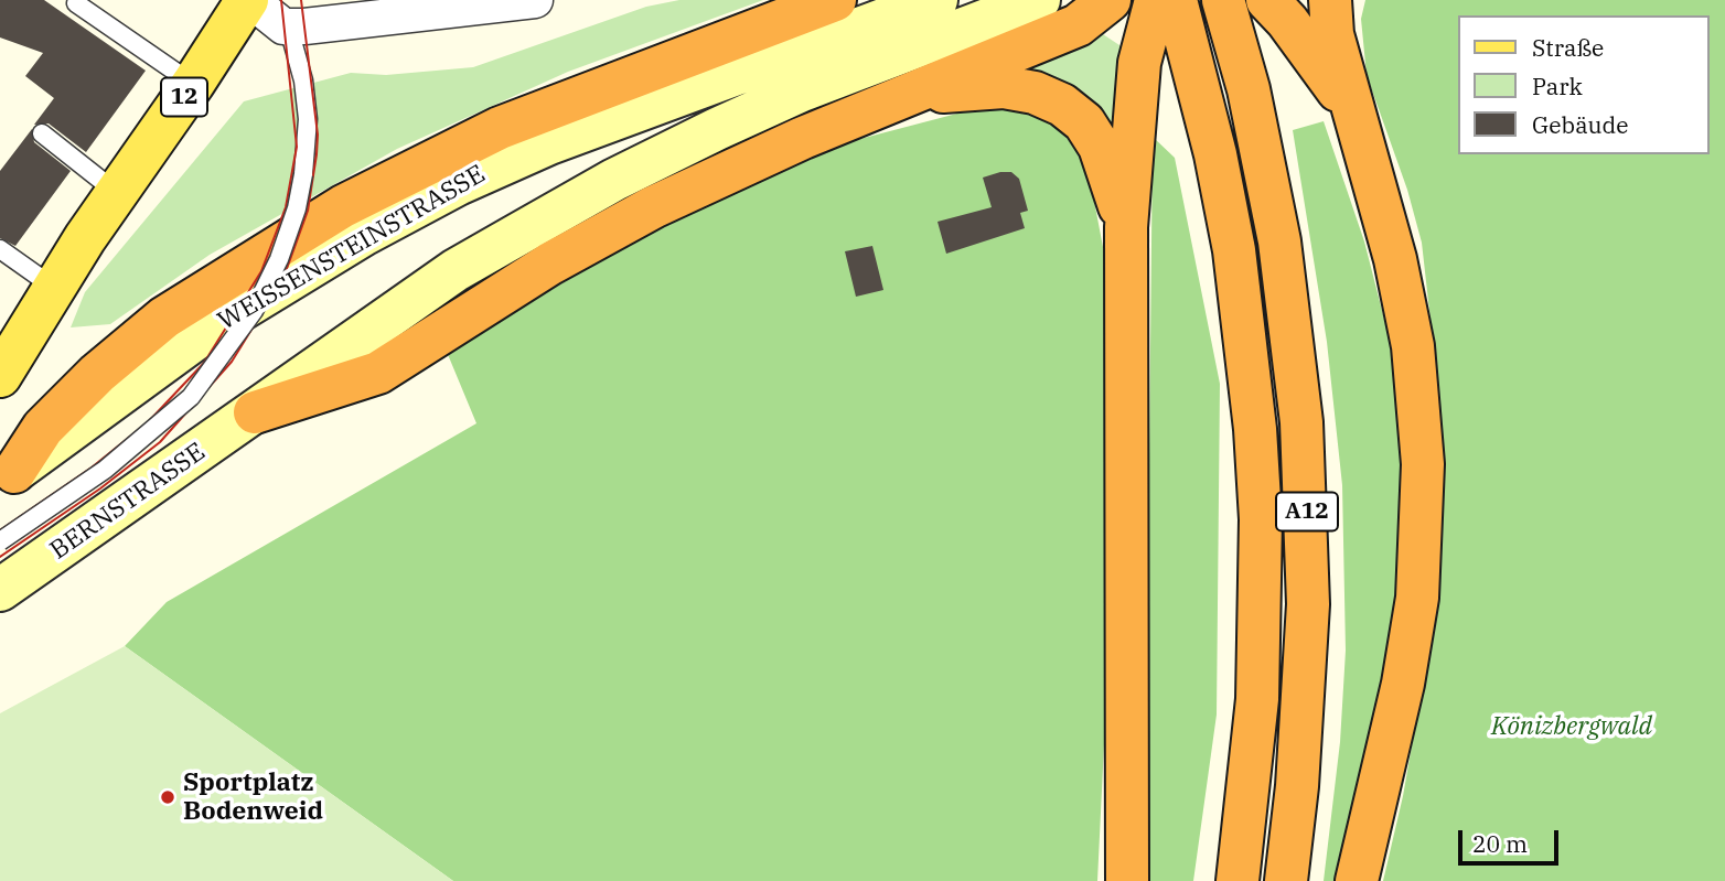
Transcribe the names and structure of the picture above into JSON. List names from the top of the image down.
{
  "streets": {
    "highway": ["A12"],
    "main road": ["12", "WEISSENSTEINSTRASSE", "BERNSTRASSE"]
  },
  "parks": ["Könizbergwald"],
  "places": ["Sportplatz Bodenweid"],
  "legend": ["Straße", "Park", "Gebäude"],
  "scale_bar": "20 m"
}
